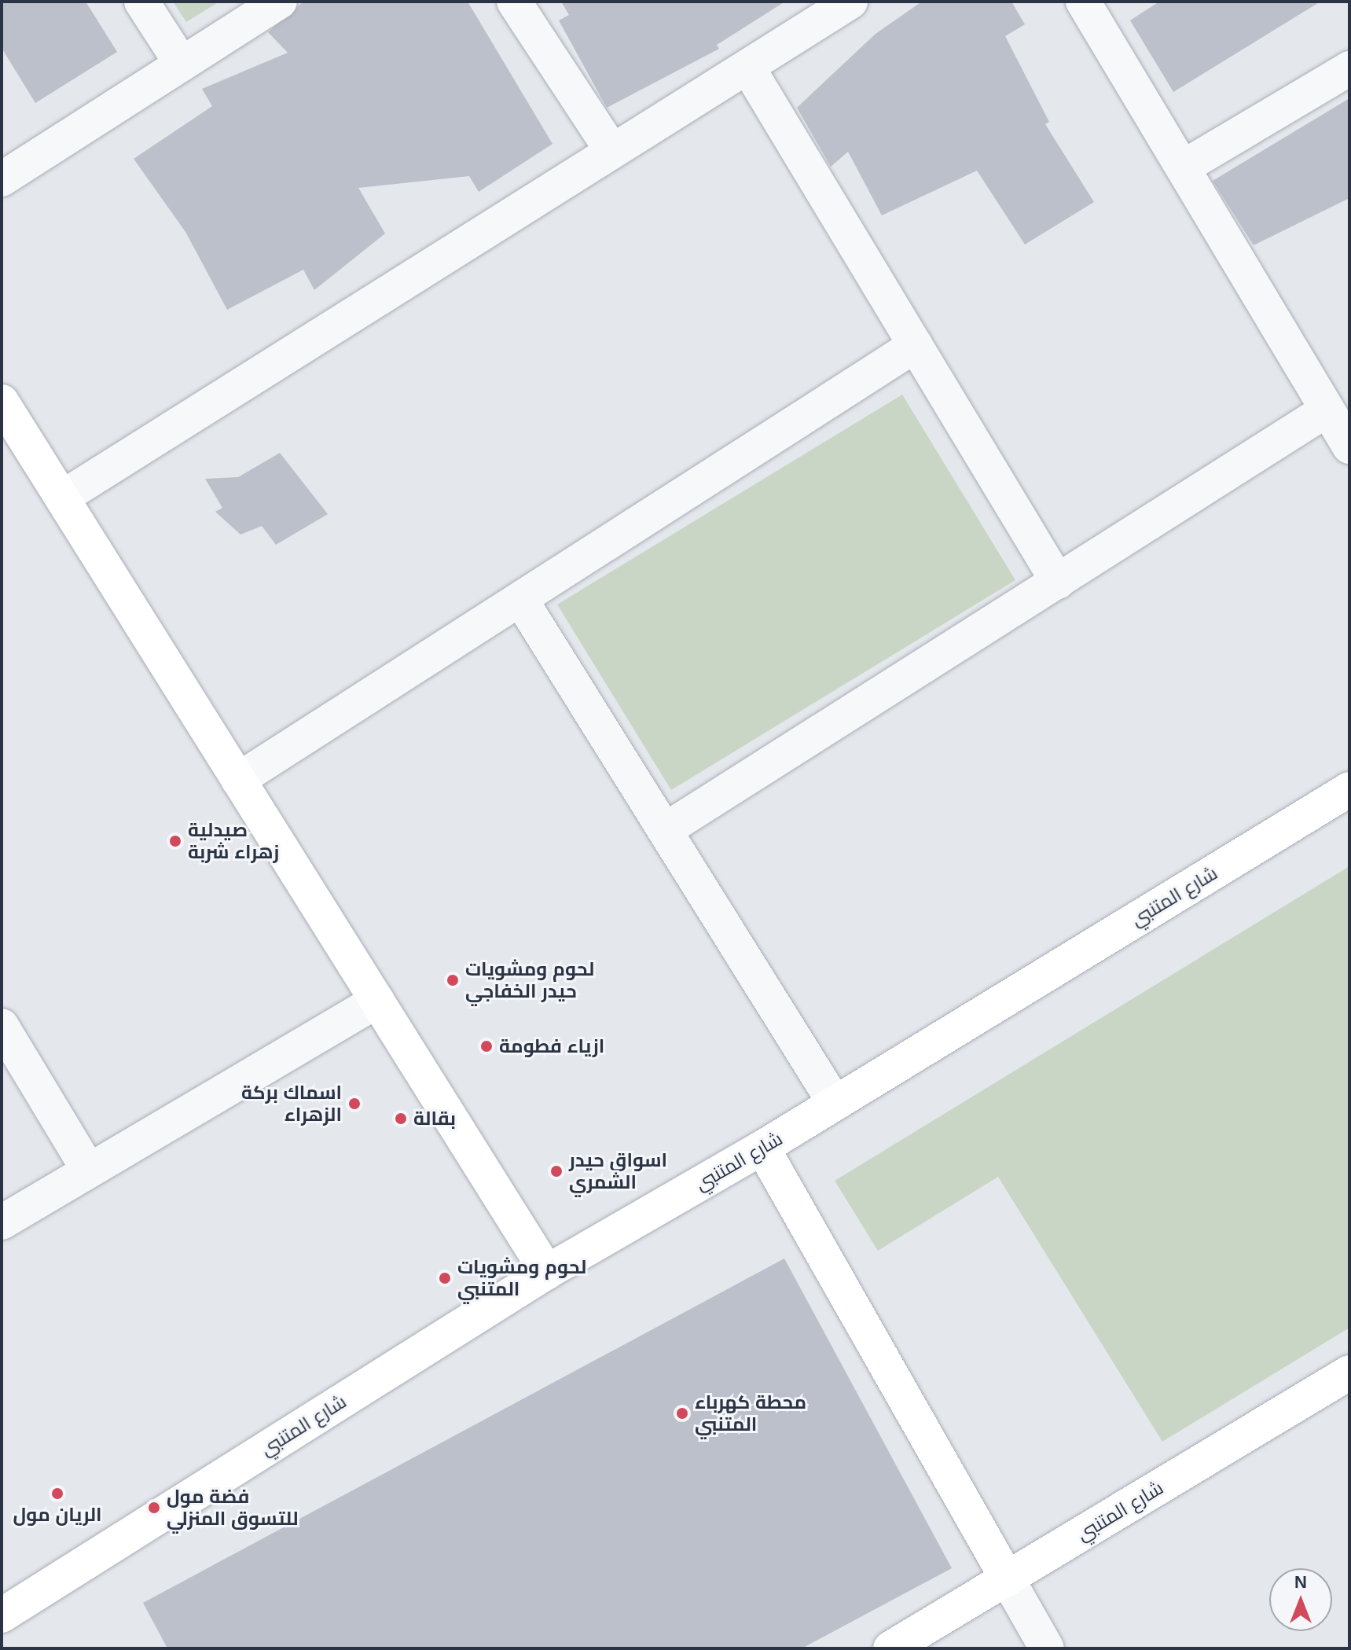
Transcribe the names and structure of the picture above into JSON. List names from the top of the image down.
{
  "streets": {
    "street": ["شارع المتنبي"]
  },
  "places": [
    "صيدلية زهراء شربة",
    "لحوم ومشويات حيدر الخفاجي",
    "ازياء فطومة",
    "اسماك بركة الزهراء",
    "بقالة",
    "اسواق حيدر الشمري",
    "لحوم ومشويات المتنبي",
    "محطة كهرباء المتنبي",
    "الريان مول",
    "فضة مول للتسوق المنزلي"
  ],
  "north": "top"
}
